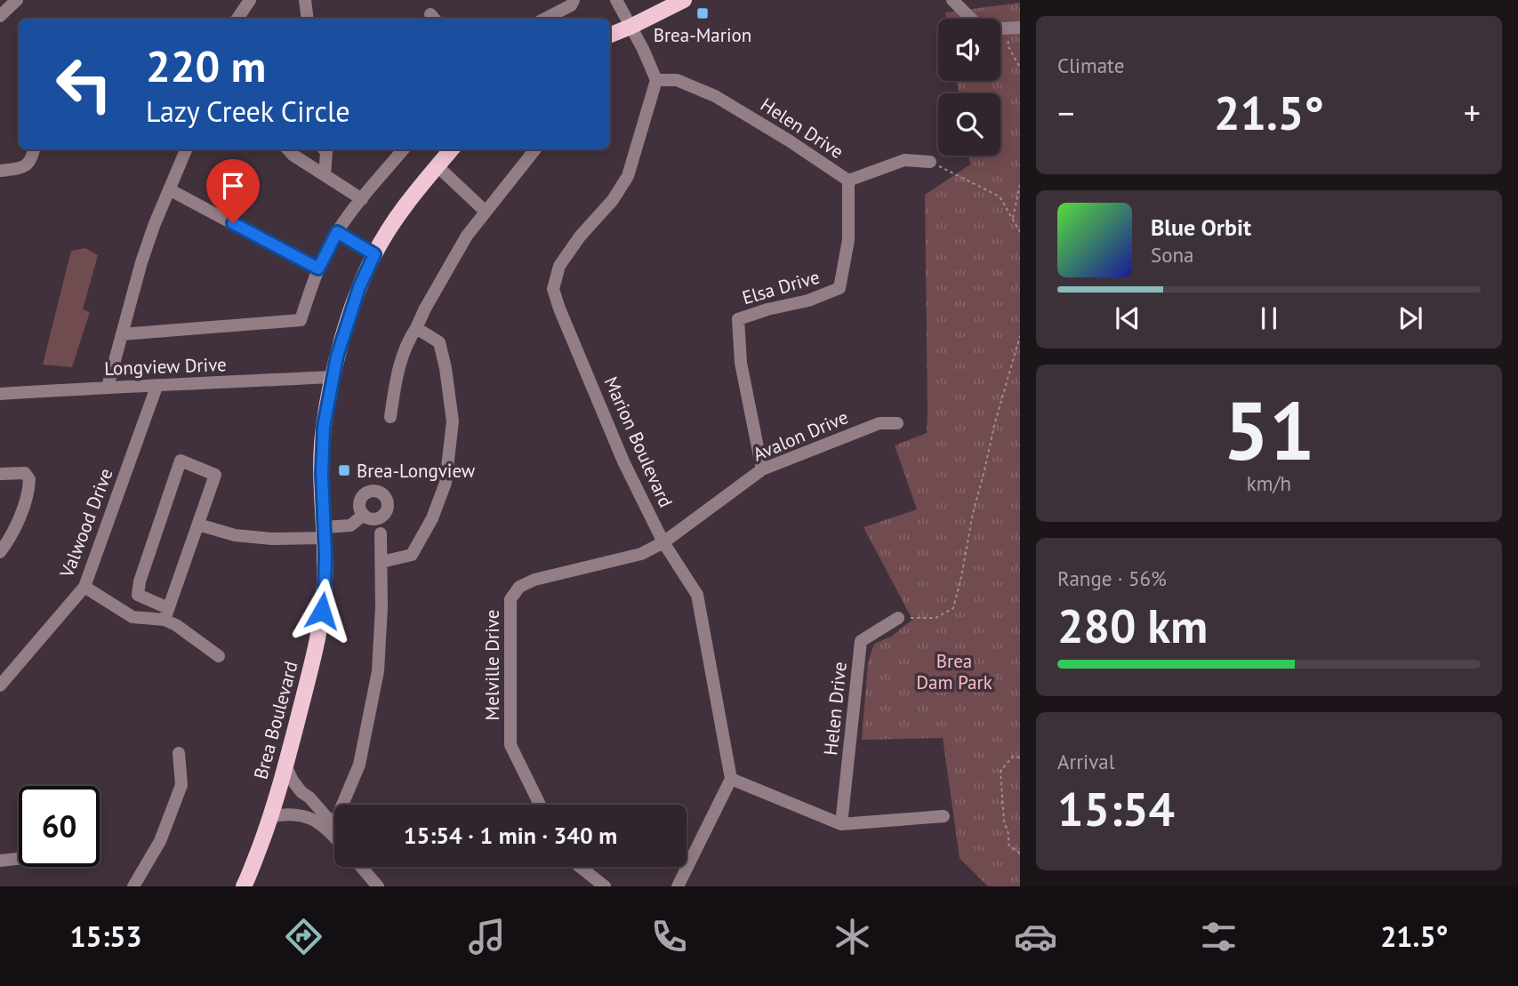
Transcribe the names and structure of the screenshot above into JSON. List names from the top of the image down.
{
  "streets": {
    "main road": ["Brea Boulevard"],
    "street": [
      "Helen Drive",
      "Elsa Drive",
      "Longview Drive",
      "Avalon Drive",
      "Marion Boulevard",
      "Valwood Drive",
      "Melville Drive"
    ]
  },
  "crossings": [
    ["Helen Drive", "Elsa Drive"],
    ["Helen Drive", "Marion Boulevard"],
    ["Elsa Drive", "Avalon Drive"],
    ["Longview Drive", "Valwood Drive"],
    ["Longview Drive", "Brea Boulevard"],
    ["Avalon Drive", "Marion Boulevard"],
    ["Avalon Drive", "Melville Drive"],
    ["Marion Boulevard", "Melville Drive"]
  ],
  "parks": ["Brea Dam Park"],
  "places": {
    "transit": ["Brea-Marion", "Brea-Longview"]
  },
  "page": {
    "tile": [
      "Climate",
      ["51", "km/h"],
      ["Range · 56%", "280 km"],
      ["Arrival", "15:54"]
    ],
    "turn": ["220 m", "Lazy Creek Circle"],
    "heat": ["−", "21.5°", "+"],
    "song": ["Blue Orbit", "Sona"],
    "limit": "60",
    "trip": "15:54 · 1 min · 340 m",
    "tabs": ["15:53", "21.5°"]
  }
}
